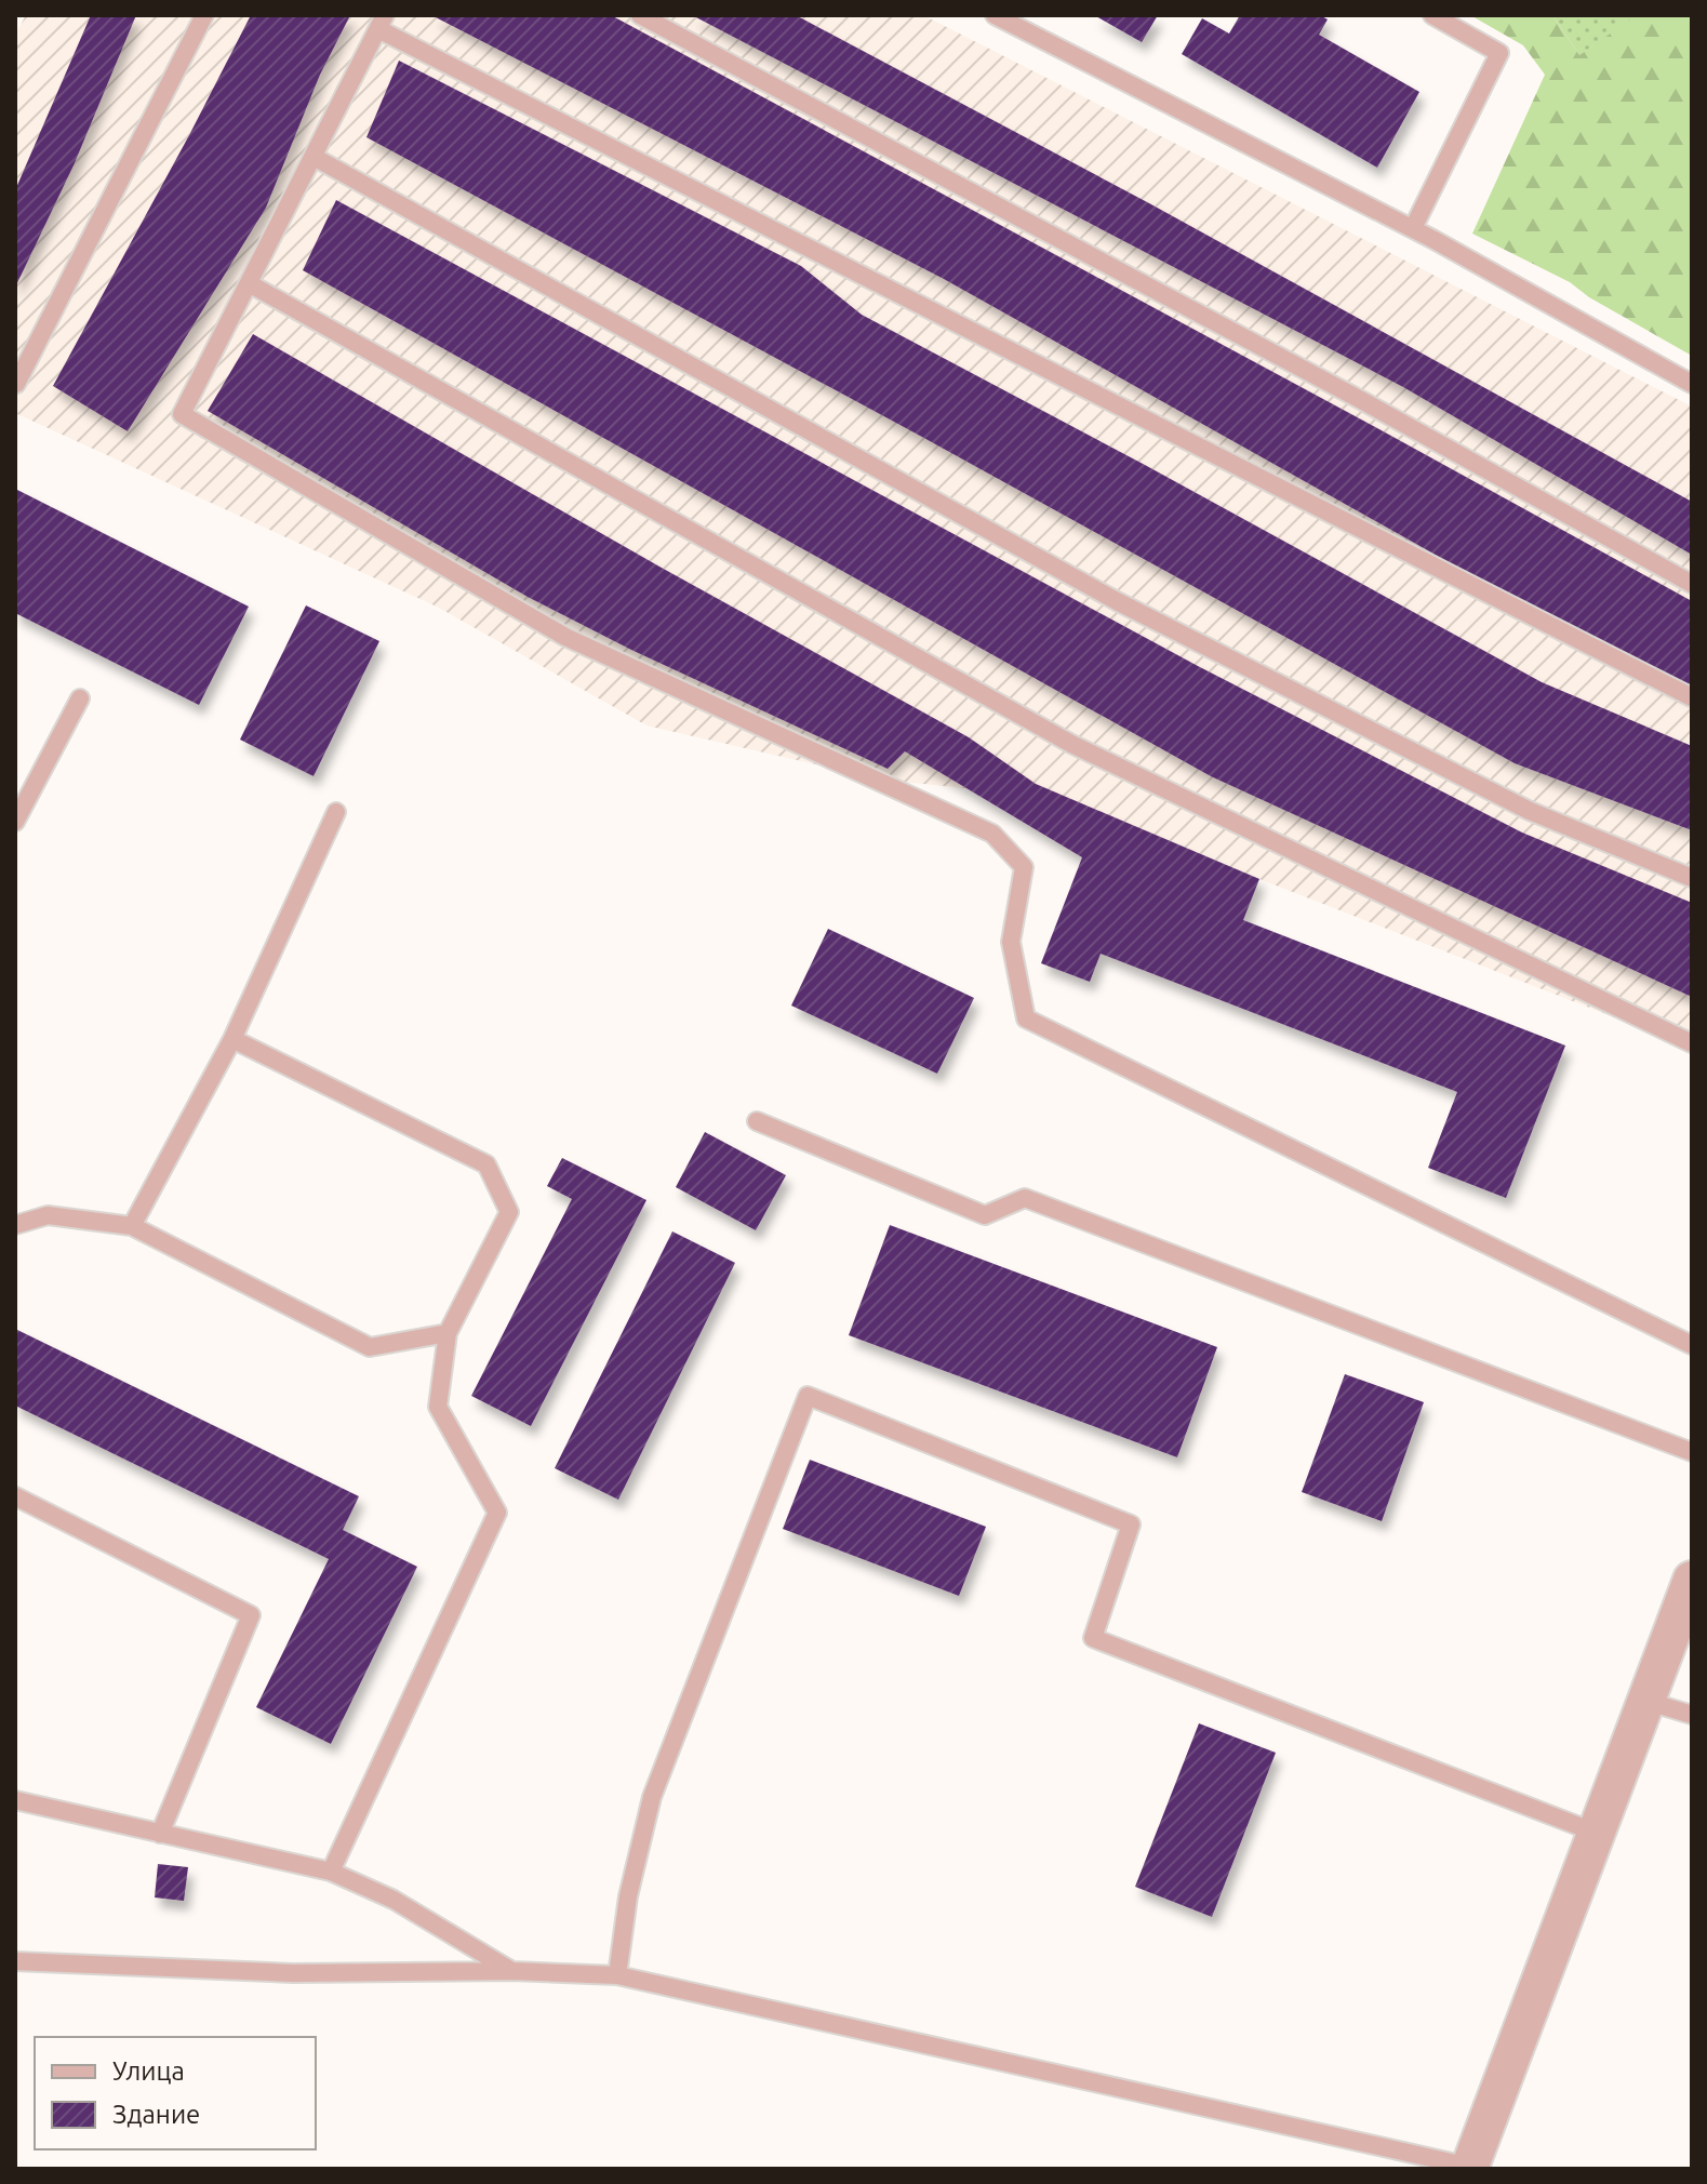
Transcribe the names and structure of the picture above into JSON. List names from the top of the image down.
{
  "legend": ["Улица", "Здание"]
}
